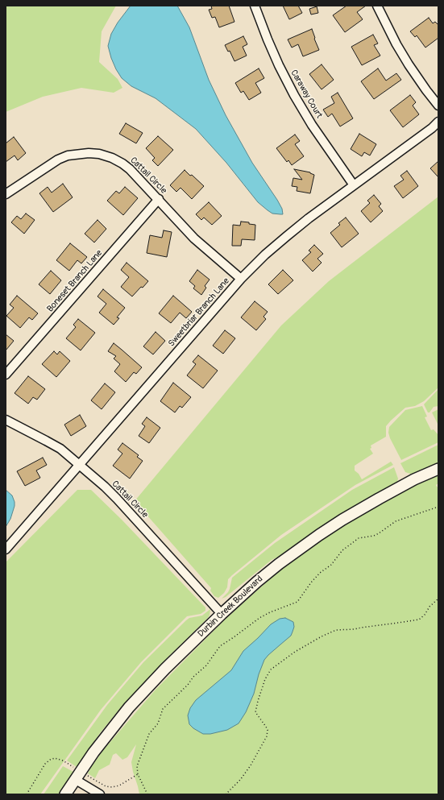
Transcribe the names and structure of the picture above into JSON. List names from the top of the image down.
{
  "streets": {
    "street": [
      "Caraway Court",
      "Cattail Circle",
      "Boneset Branch Lane",
      "Sweetbriar Branch Lane",
      "Durbin Creek Boulevard"
    ]
  },
  "crossings": [
    ["Caraway Court", "Sweetbriar Branch Lane"],
    ["Cattail Circle", "Boneset Branch Lane"],
    ["Cattail Circle", "Sweetbriar Branch Lane"],
    ["Cattail Circle", "Durbin Creek Boulevard"]
  ]
}
